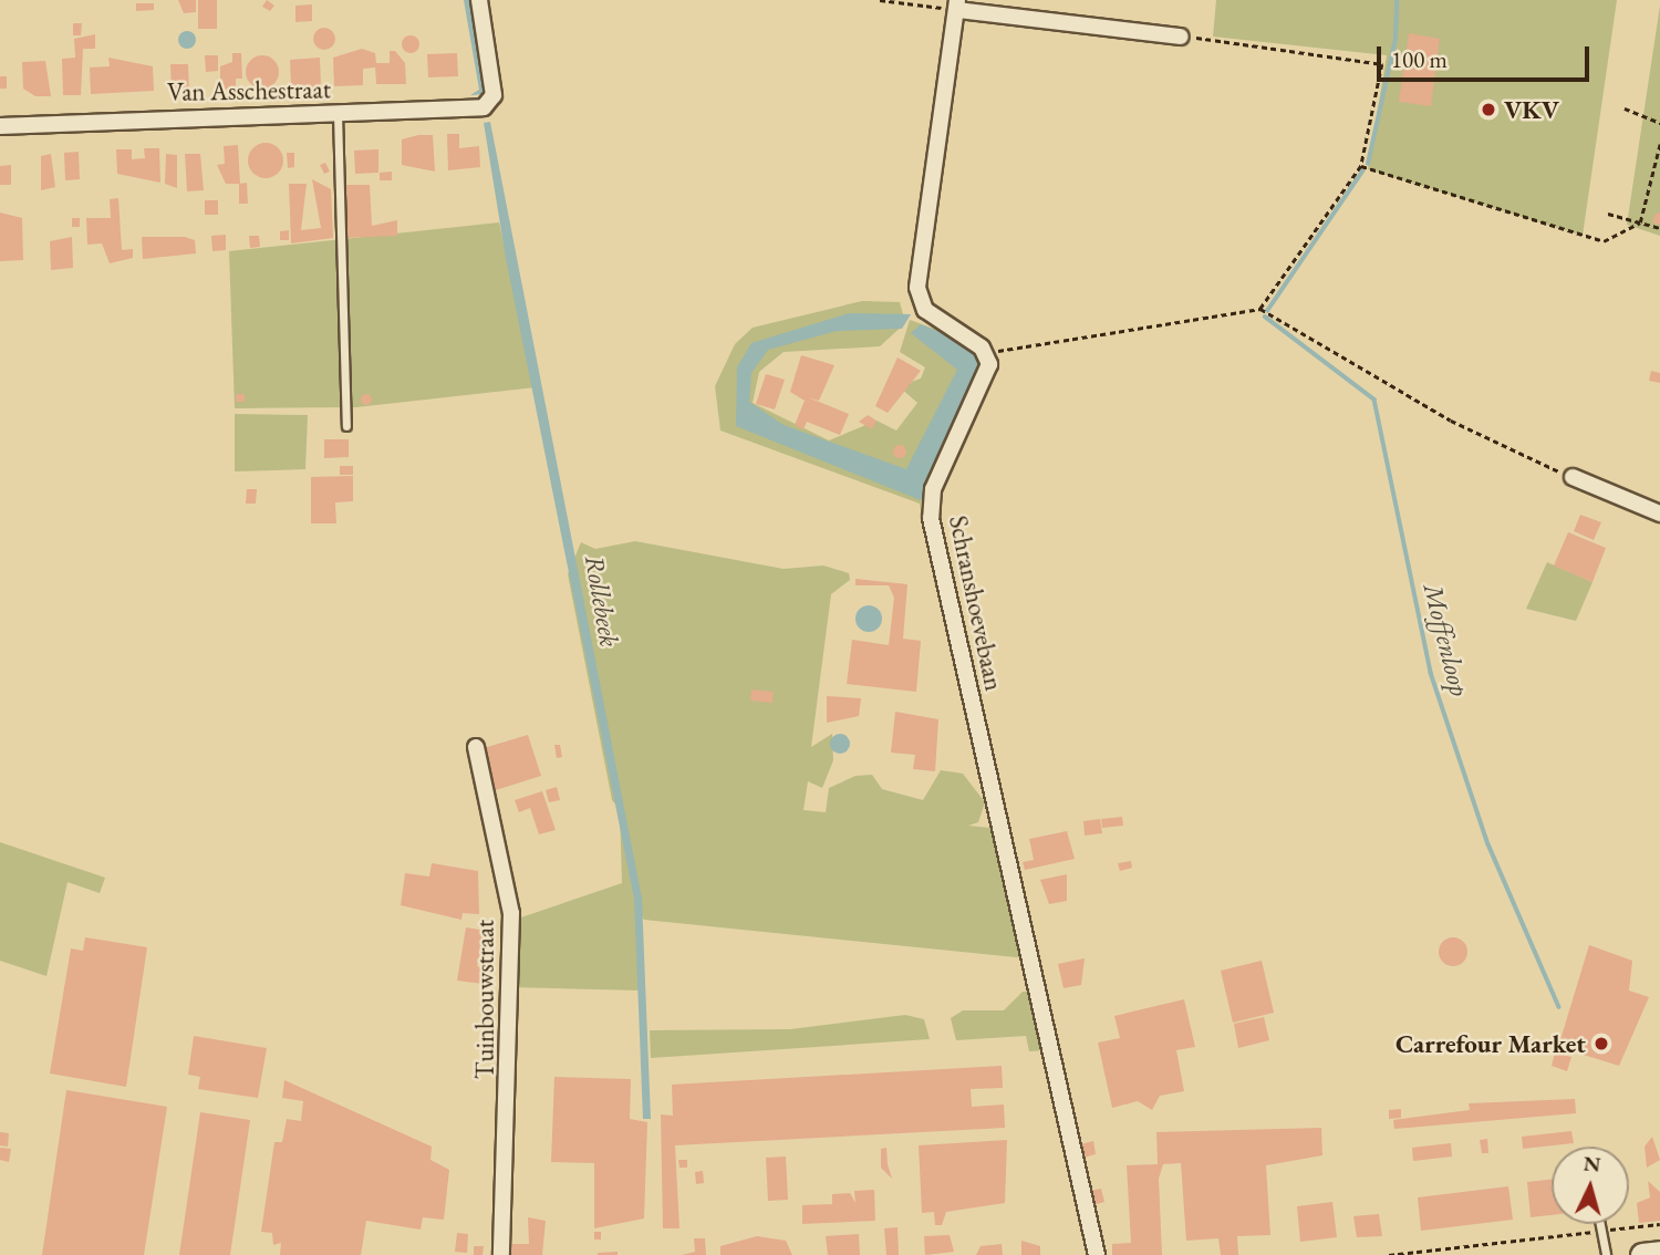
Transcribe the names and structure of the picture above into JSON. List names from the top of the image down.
{
  "streets": {
    "street": ["Van Asschestraat", "Schranshoevebaan", "Tuinbouwstraat"]
  },
  "water": ["Rollebeek", "Moffenloop"],
  "places": ["VKV", "Carrefour Market"],
  "scale_bar": "100 m",
  "north": "top"
}
